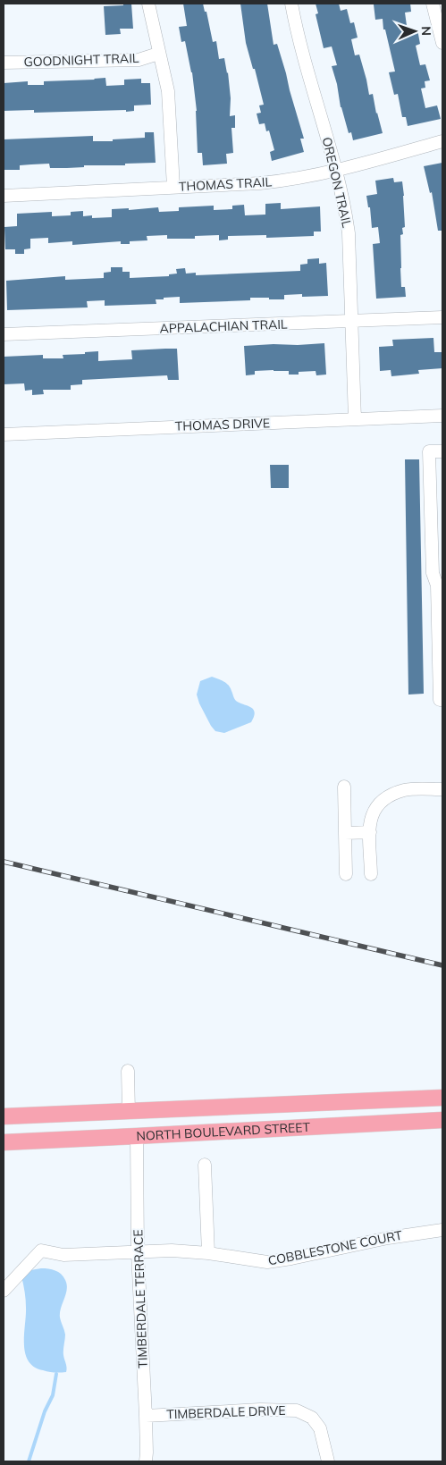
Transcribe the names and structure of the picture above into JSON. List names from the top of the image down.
{
  "streets": {
    "main road": ["NORTH BOULEVARD STREET"],
    "street": [
      "GOODNIGHT TRAIL",
      "OREGON TRAIL",
      "THOMAS TRAIL",
      "APPALACHIAN TRAIL",
      "THOMAS DRIVE",
      "COBBLESTONE COURT",
      "TIMBERDALE TERRACE",
      "TIMBERDALE DRIVE"
    ]
  },
  "crossings": [
    ["OREGON TRAIL", "THOMAS TRAIL"],
    ["OREGON TRAIL", "APPALACHIAN TRAIL"],
    ["OREGON TRAIL", "THOMAS DRIVE"],
    ["NORTH BOULEVARD STREET", "TIMBERDALE TERRACE"],
    ["COBBLESTONE COURT", "TIMBERDALE TERRACE"],
    ["TIMBERDALE TERRACE", "TIMBERDALE DRIVE"]
  ],
  "north": "right"
}
